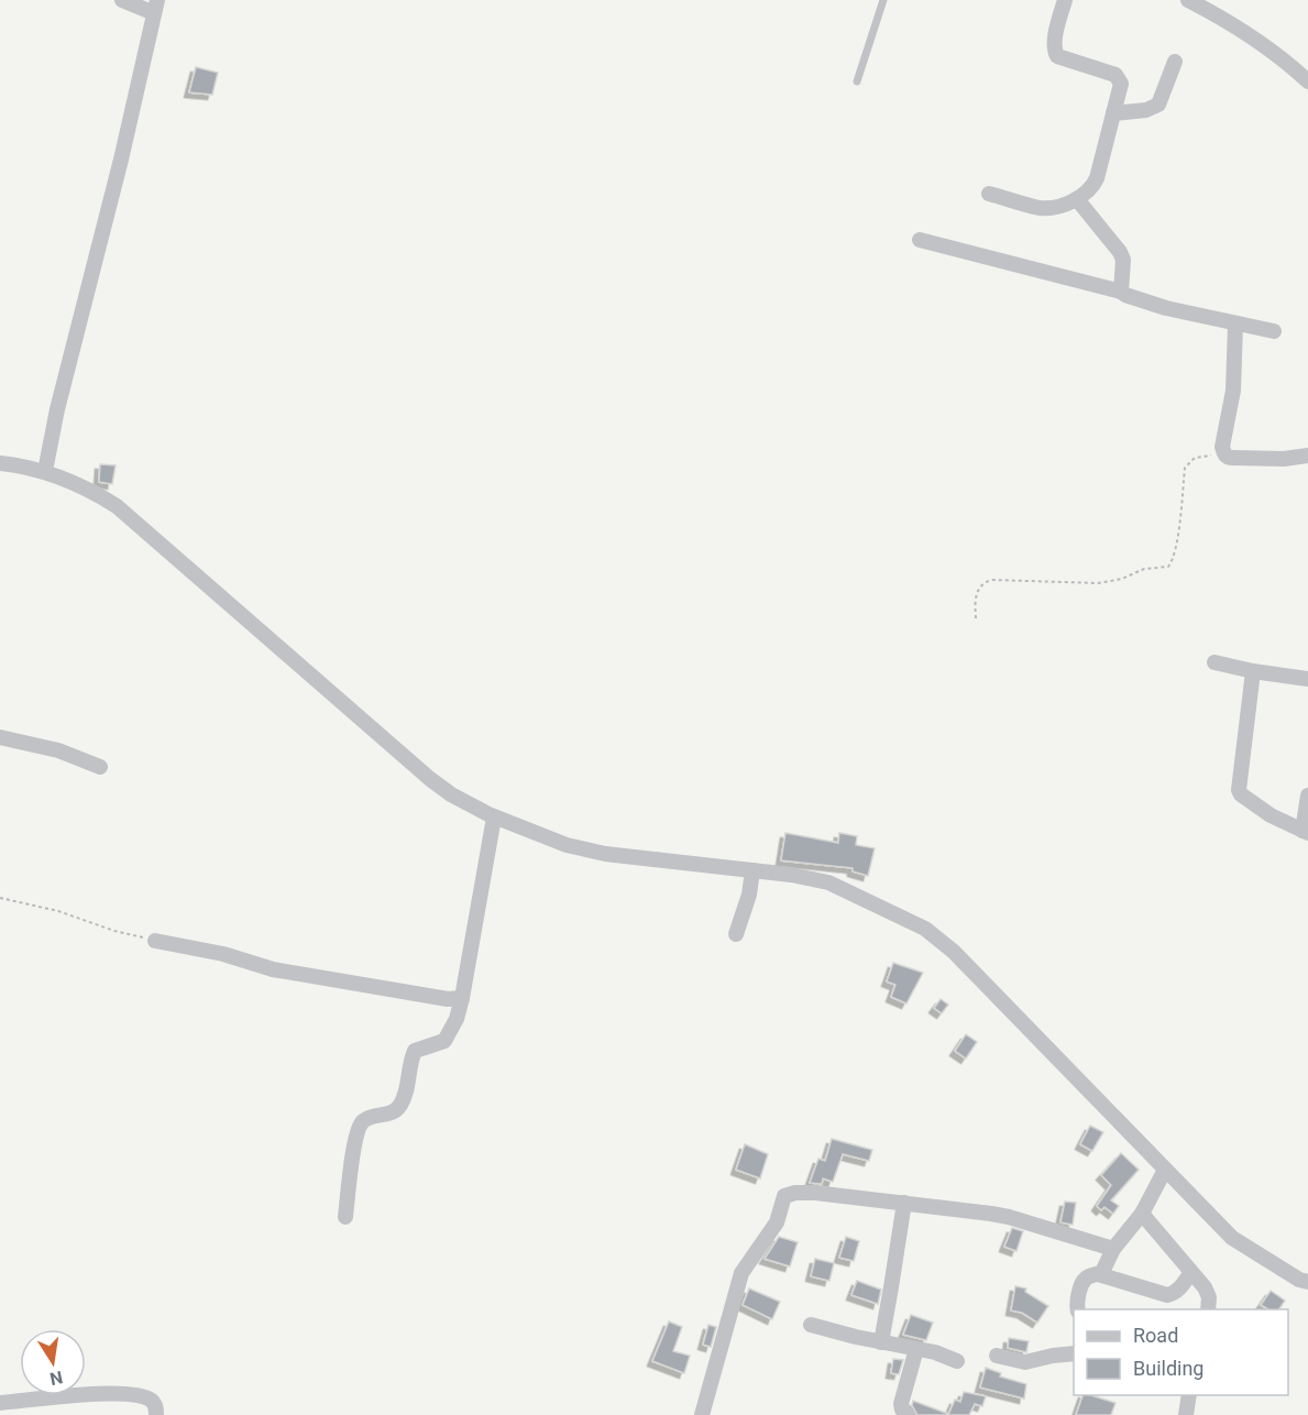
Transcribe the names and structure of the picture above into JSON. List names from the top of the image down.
{
  "legend": ["Road", "Building"],
  "north": "bottom"
}
